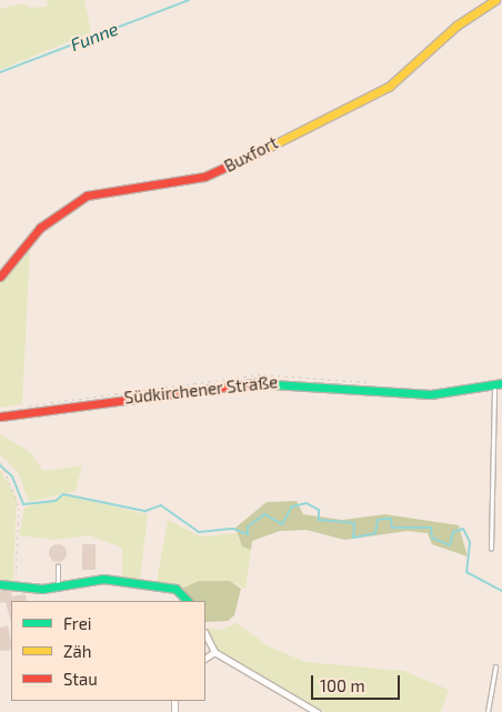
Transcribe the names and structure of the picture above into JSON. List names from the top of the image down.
{
  "streets": {
    "street": ["Buxfort", "Südkirchener Straße"]
  },
  "water": ["Funne"],
  "legend": ["Frei", "Zäh", "Stau"],
  "scale_bar": "100 m"
}
